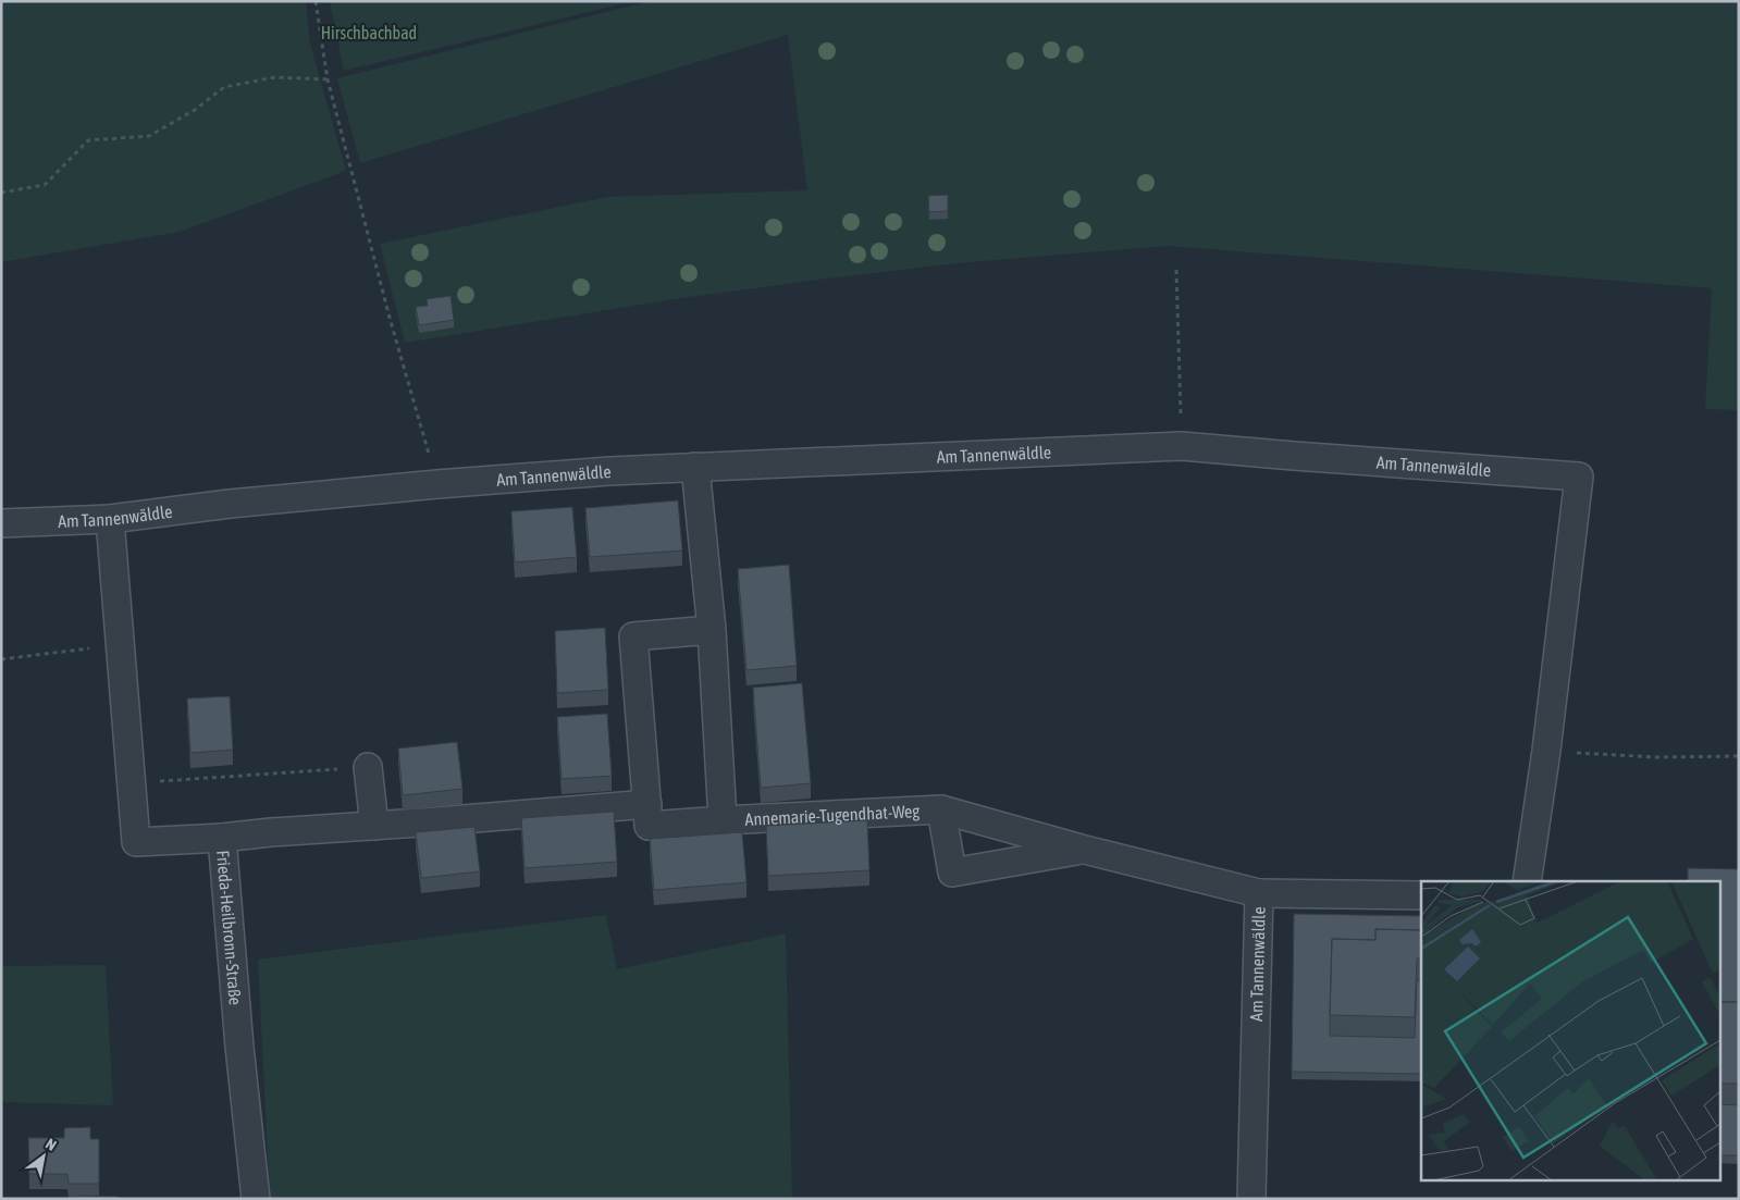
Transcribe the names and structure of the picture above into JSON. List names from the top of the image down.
{
  "streets": {
    "street": ["Am Tannenwäldle", "Annemarie-Tugendhat-Weg", "Frieda-Heilbronn-Straße"]
  },
  "crossings": [
    ["Am Tannenwäldle", "Annemarie-Tugendhat-Weg"],
    ["Am Tannenwäldle", "Frieda-Heilbronn-Straße"]
  ],
  "parks": ["Hirschbachbad"],
  "north": "top right"
}
